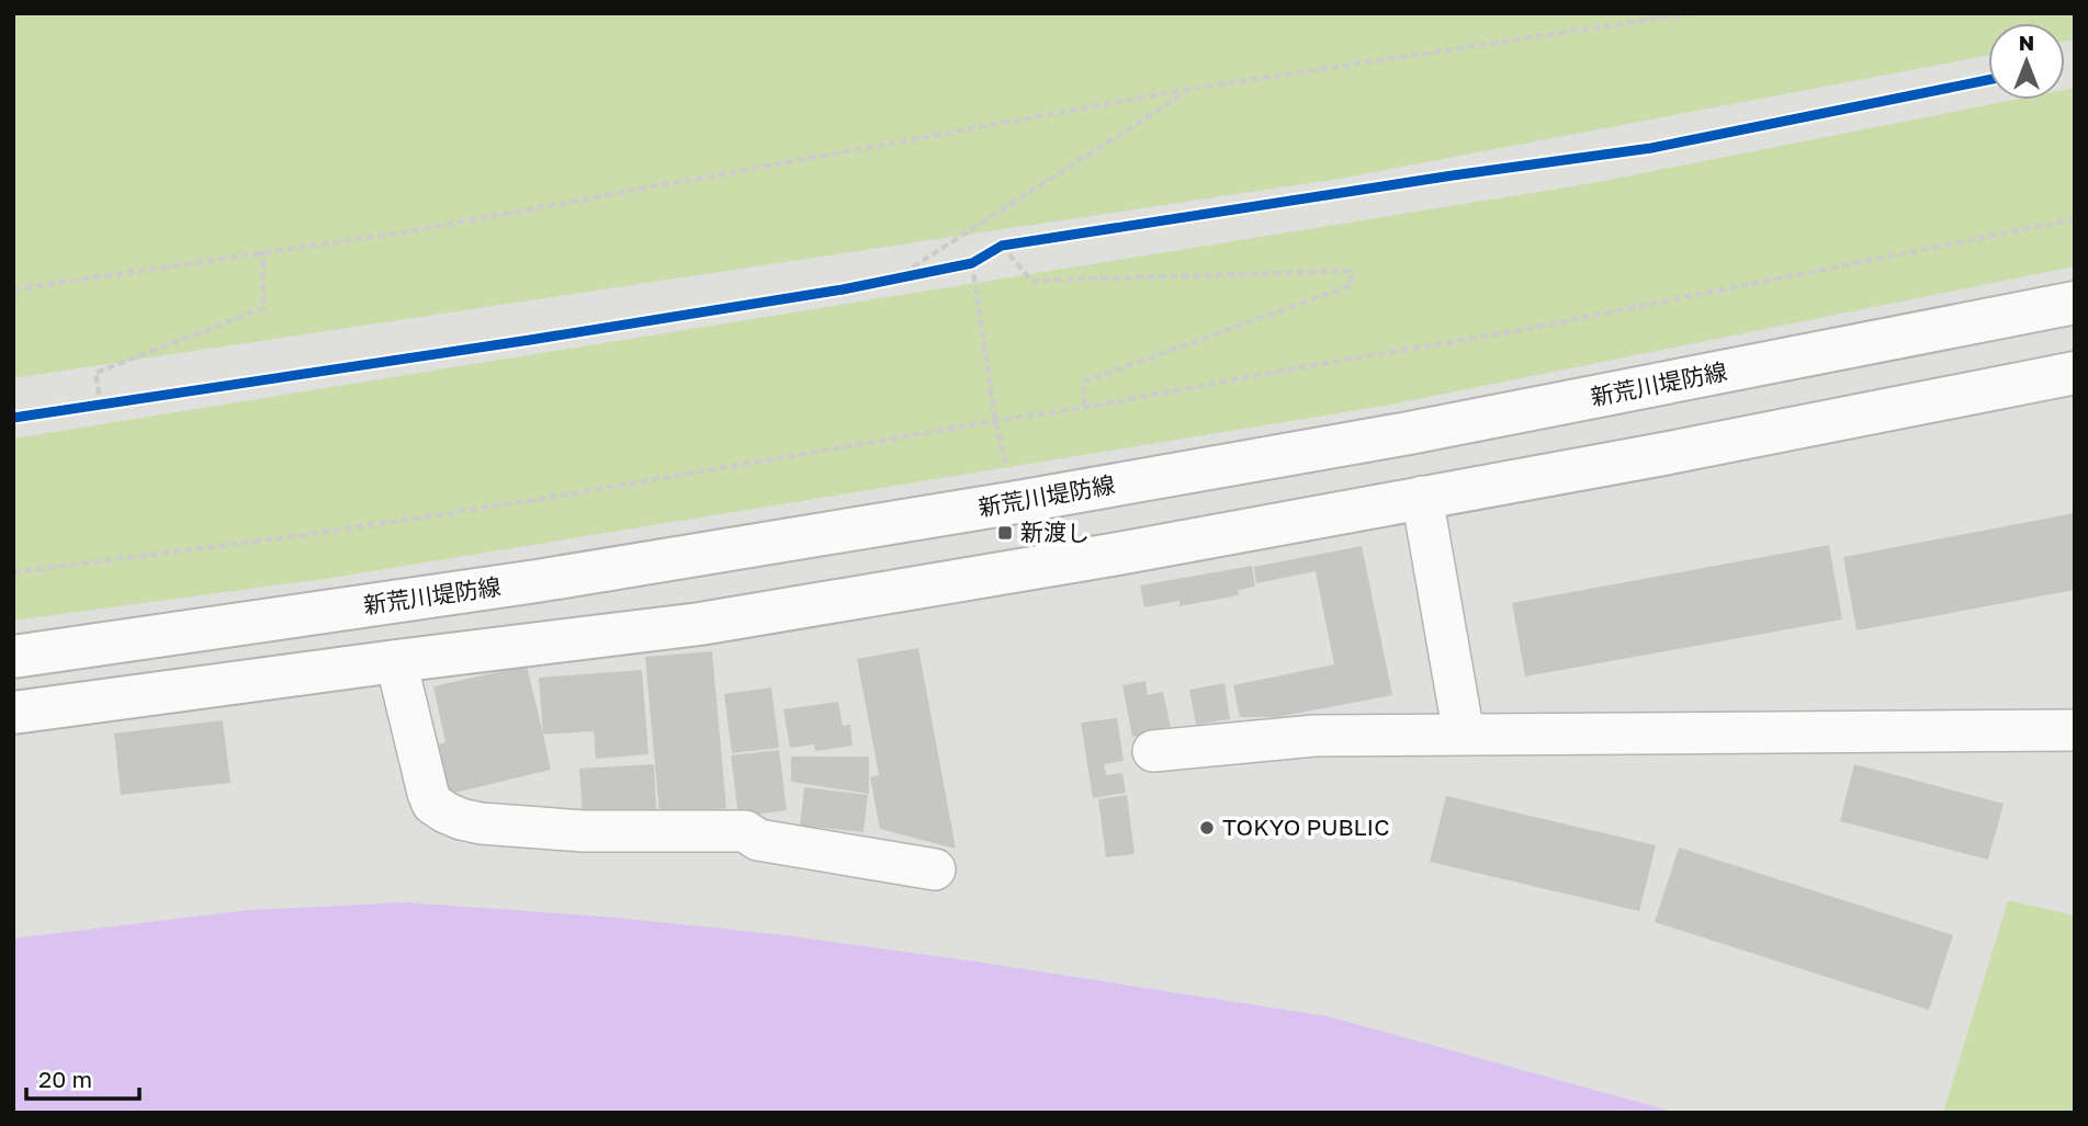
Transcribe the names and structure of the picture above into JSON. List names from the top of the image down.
{
  "streets": {
    "main road": ["新荒川堤防線"]
  },
  "places": {
    "transit": ["新渡し"],
    "other": ["TOKYO PUBLIC"]
  },
  "scale_bar": "20 m",
  "north": "top"
}
